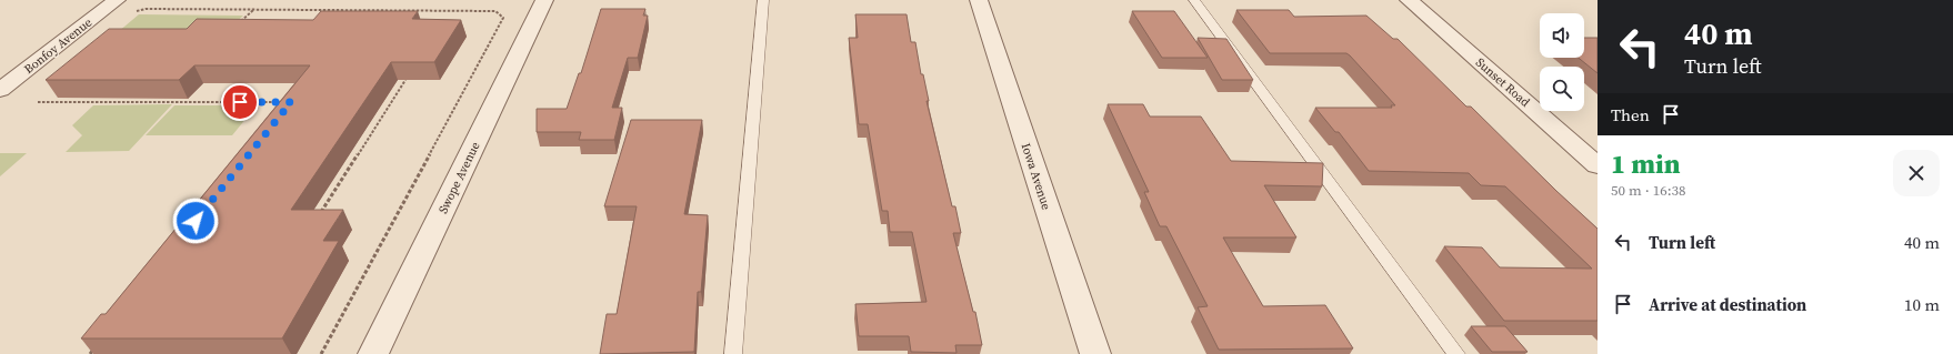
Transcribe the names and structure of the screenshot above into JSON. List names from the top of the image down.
{
  "streets": {
    "street": [
      "Bonfoy Avenue",
      "Sunset Road",
      "Iowa Avenue",
      "Swope Avenue"
    ]
  },
  "page": {
    "turn": ["40 m", "Turn left"],
    "then": "Then",
    "heading": ["1 min", "50 m · 16:38"],
    "list": [
      {
        "name": "Turn left",
        "value": "40 m"
      },
      {
        "name": "Arrive at destination",
        "value": "10 m"
      }
    ]
  }
}
